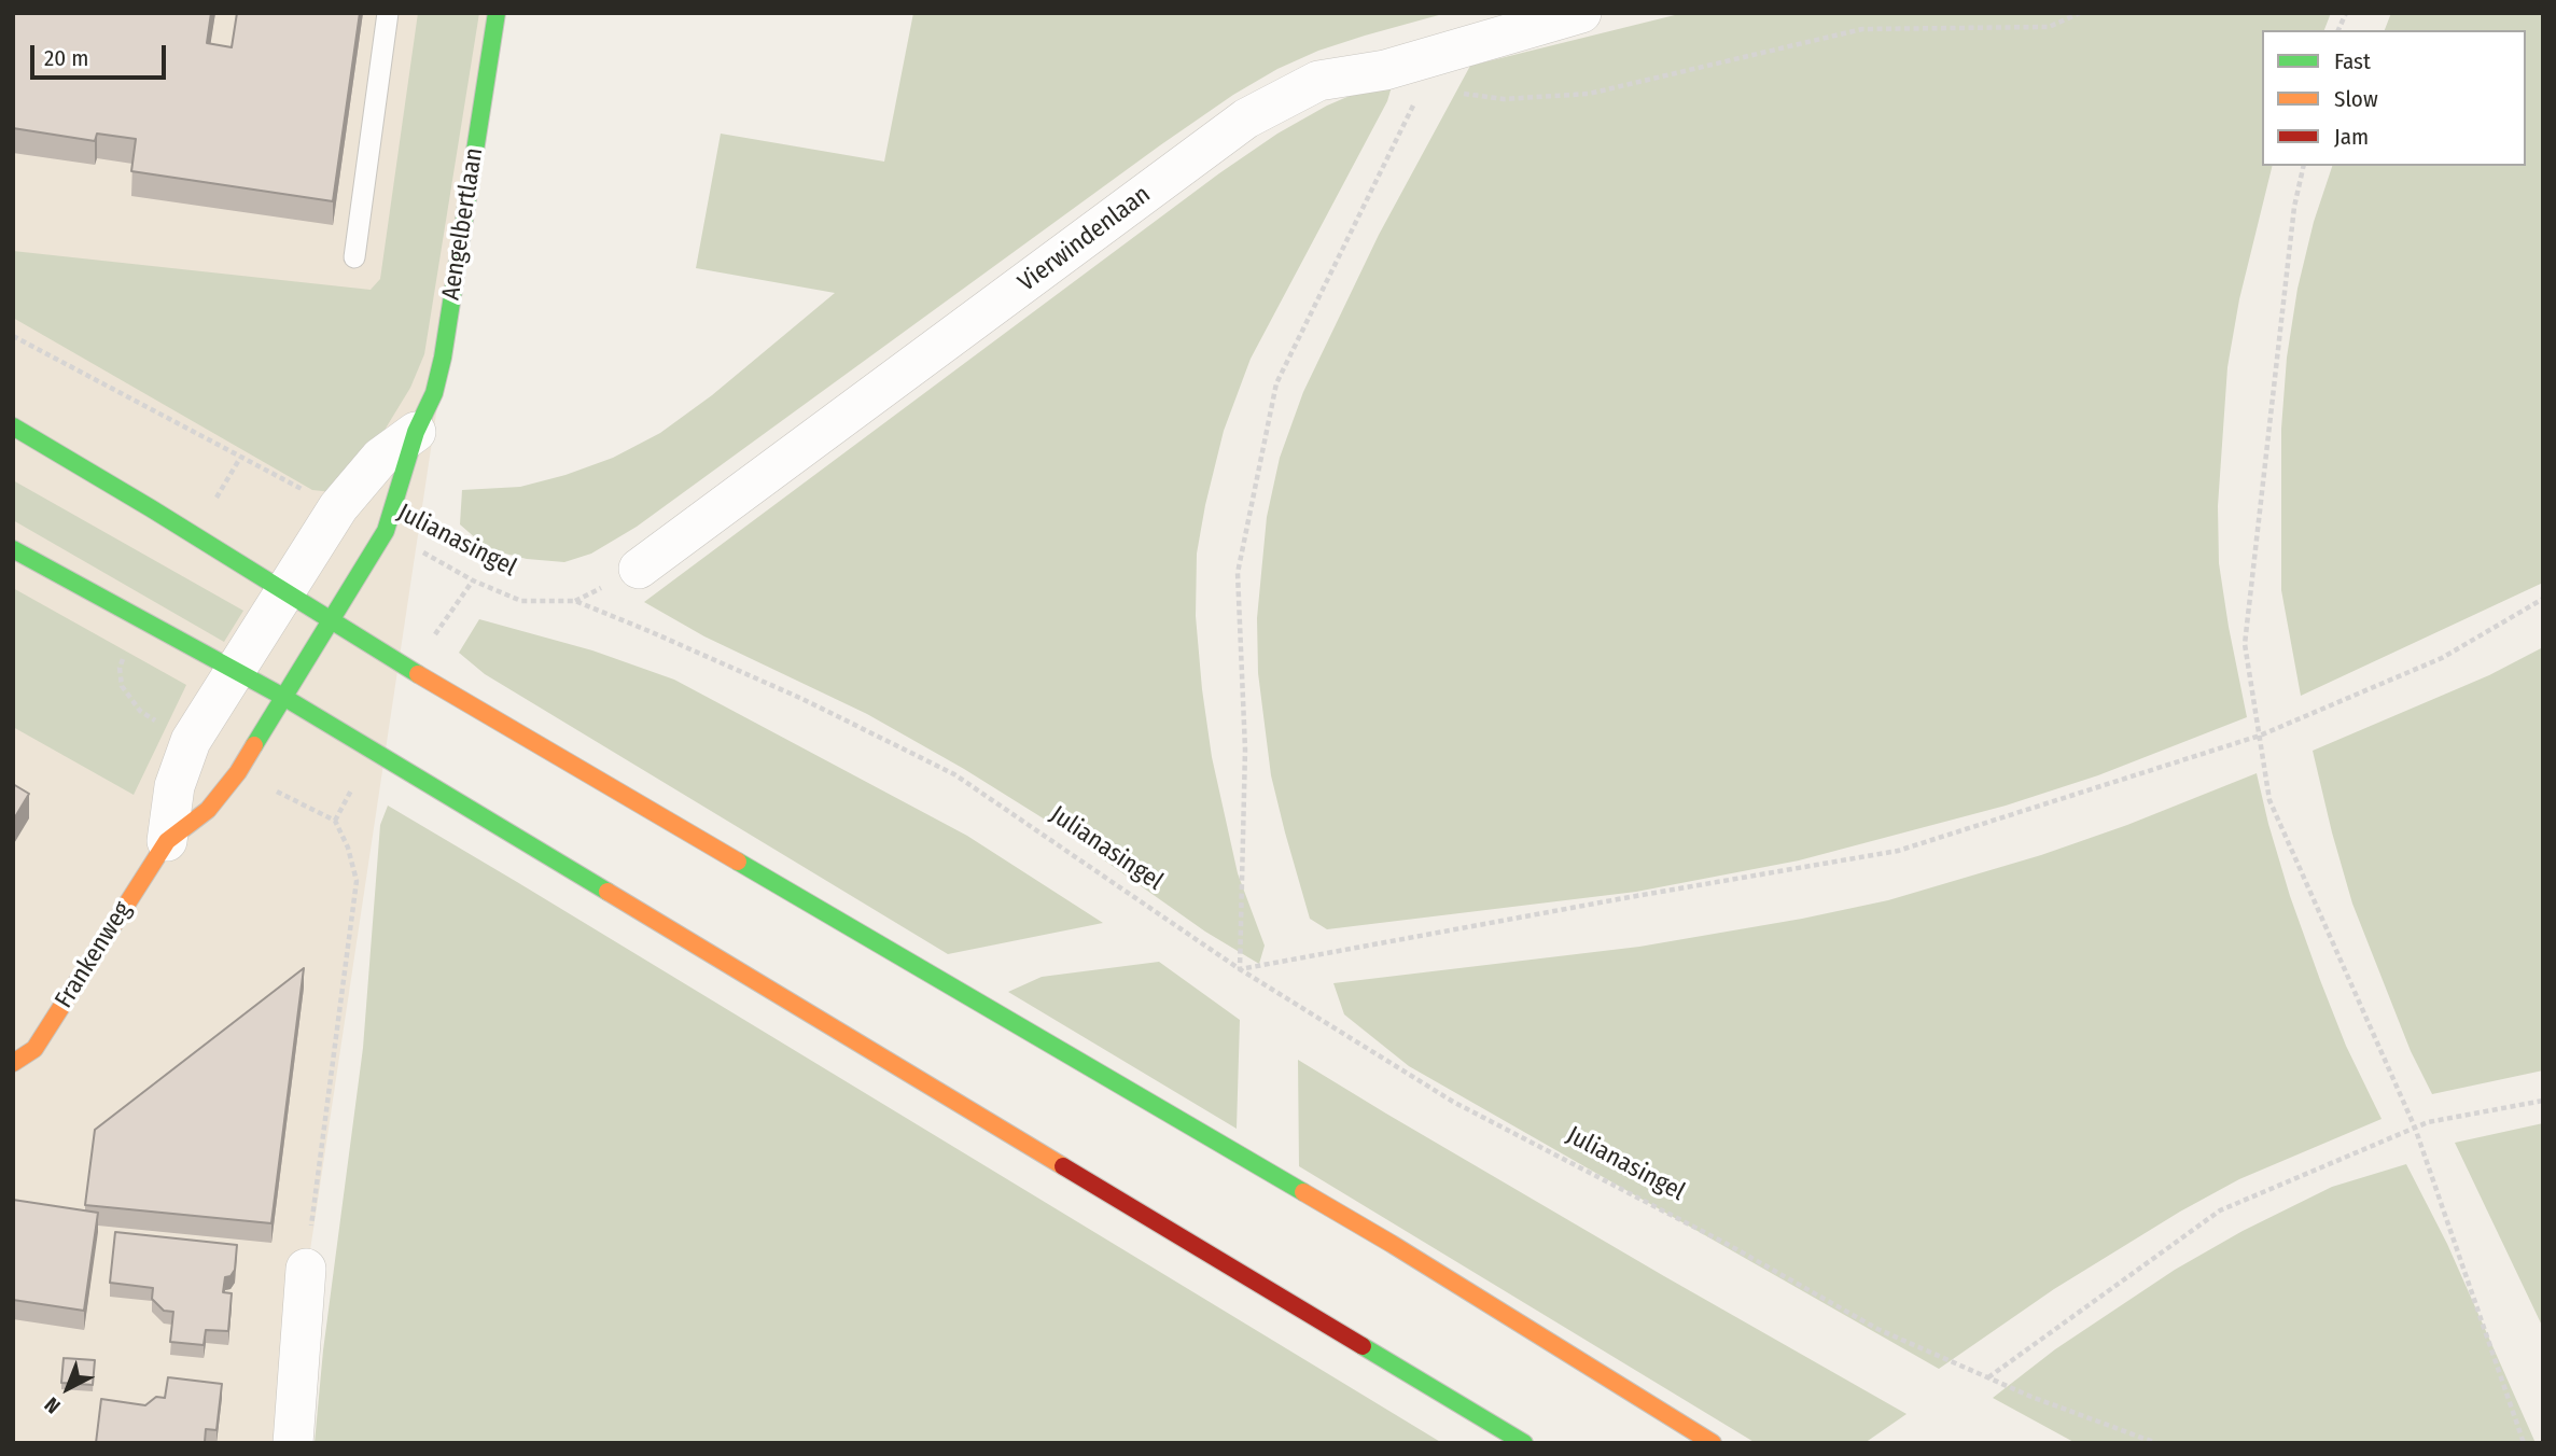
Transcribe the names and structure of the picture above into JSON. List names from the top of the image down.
{
  "streets": {
    "main road": ["Aengelbertlaan", "Frankenweg"],
    "street": ["Vierwindenlaan"],
    "path": ["Julianasingel"]
  },
  "crossings": [
    ["Aengelbertlaan", "Julianasingel"],
    ["Aengelbertlaan", "Frankenweg"]
  ],
  "legend": ["Fast", "Slow", "Jam"],
  "scale_bar": "20 m",
  "north": "bottom left"
}
